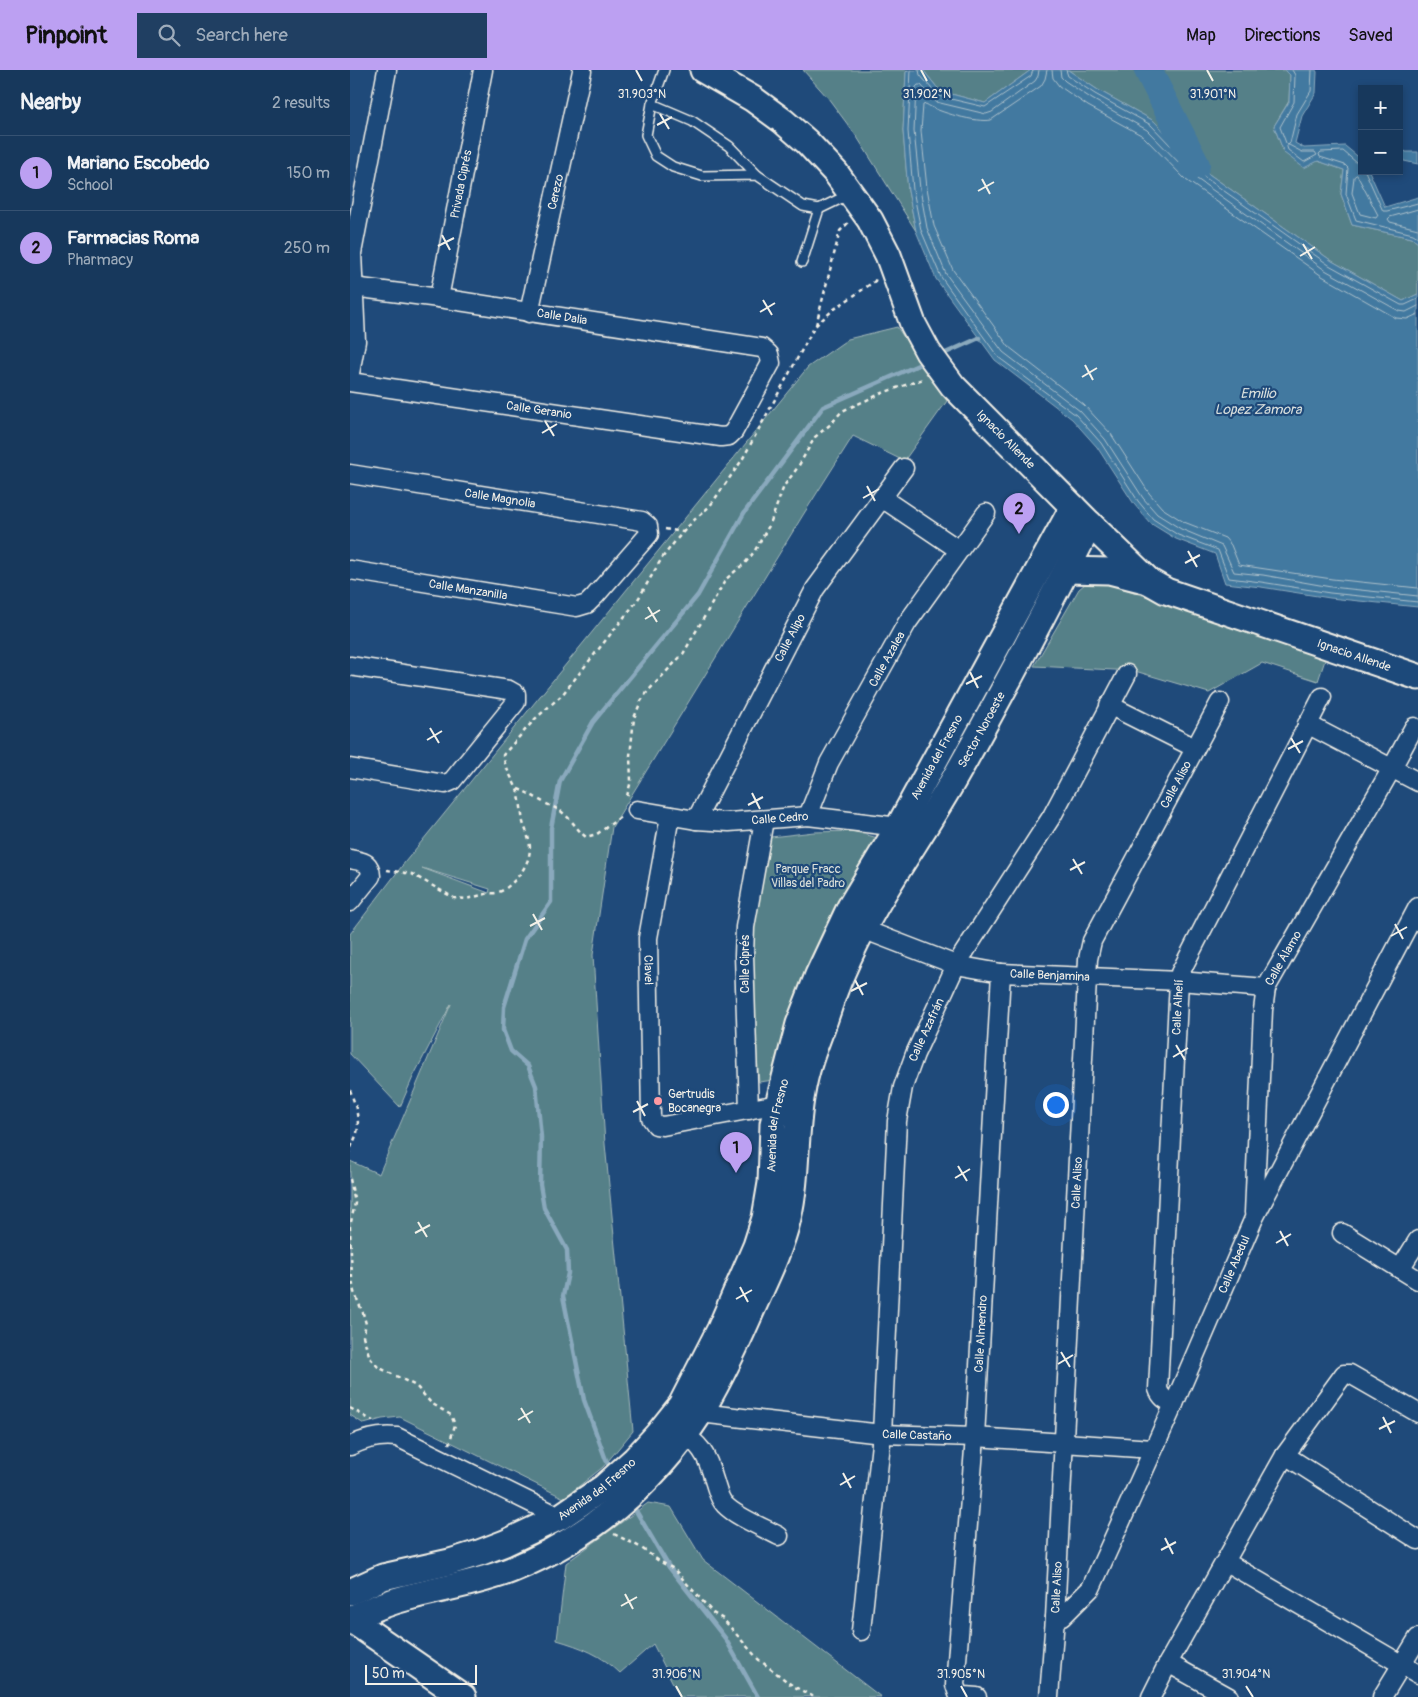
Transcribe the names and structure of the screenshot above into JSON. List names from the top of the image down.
{
  "streets": {
    "street": [
      "Privada Ciprés",
      "Cerezo",
      "Calle Dalia",
      "Calle Geranio",
      "Ignacio Allende",
      "Calle Magnolia",
      "Calle Manzanilla",
      "Calle Alipo",
      "Calle Azalea",
      "Sector Noroeste",
      "Avenida del Fresno",
      "Calle Aliso",
      "Calle Cedro",
      "Calle Álamo",
      "Calle Ciprés",
      "Clavel",
      "Calle Benjamina",
      "Calle Alhelí",
      "Calle Azafrán",
      "Calle Abedul",
      "Calle Almendro",
      "Calle Castaño"
    ]
  },
  "crossings": [
    ["Privada Ciprés", "Calle Dalia"],
    ["Cerezo", "Calle Dalia"],
    ["Calle Dalia", "Calle Geranio"],
    ["Ignacio Allende", "Sector Noroeste"],
    ["Ignacio Allende", "Avenida del Fresno"],
    ["Calle Magnolia", "Calle Manzanilla"],
    ["Calle Alipo", "Calle Cedro"],
    ["Calle Azalea", "Calle Cedro"],
    ["Sector Noroeste", "Avenida del Fresno"],
    ["Sector Noroeste", "Calle Cedro"],
    ["Sector Noroeste", "Calle Benjamina"],
    ["Avenida del Fresno", "Calle Cedro"],
    ["Avenida del Fresno", "Calle Benjamina"],
    ["Avenida del Fresno", "Calle Castaño"],
    ["Calle Aliso", "Calle Benjamina"],
    ["Calle Aliso", "Calle Abedul"],
    ["Calle Aliso", "Calle Castaño"],
    ["Calle Cedro", "Calle Ciprés"],
    ["Calle Cedro", "Clavel"],
    ["Calle Álamo", "Calle Benjamina"],
    ["Calle Álamo", "Calle Abedul"],
    ["Calle Ciprés", "Clavel"],
    ["Calle Benjamina", "Calle Alhelí"],
    ["Calle Benjamina", "Calle Azafrán"],
    ["Calle Benjamina", "Calle Almendro"],
    ["Calle Alhelí", "Calle Abedul"],
    ["Calle Azafrán", "Calle Castaño"],
    ["Calle Abedul", "Calle Castaño"],
    ["Calle Almendro", "Calle Castaño"]
  ],
  "water": ["Emilio Lopez Zamora"],
  "parks": ["Parque Fracc Villas del Padro"],
  "places": ["Gertrudis Bocanegra"],
  "scale_bar": "50 m",
  "page": {
    "header": "Pinpoint",
    "search": "Search here",
    "nav": ["Map", "Directions", "Saved"],
    "heading": ["Nearby", "2 results"],
    "map_buttons": ["+", "−"],
    "list": [
      {
        "mark": "1",
        "name": "Mariano Escobedo",
        "note": "School",
        "value": "150 m"
      },
      {
        "mark": "2",
        "name": "Farmacias Roma",
        "note": "Pharmacy",
        "value": "250 m"
      }
    ],
    "pins": ["2", "1"],
    "scale": "50 m"
  },
  "coordinates": [
    "31.903°N",
    "31.902°N",
    "31.901°N",
    "31.906°N",
    "31.905°N",
    "31.904°N"
  ]
}
